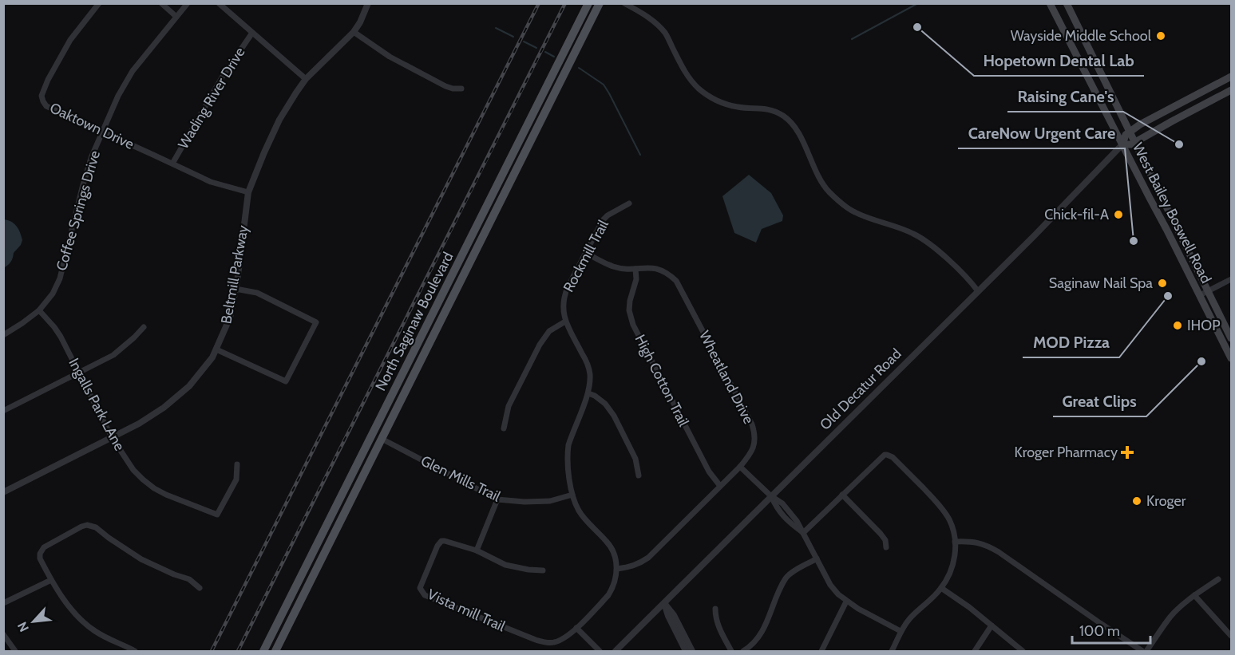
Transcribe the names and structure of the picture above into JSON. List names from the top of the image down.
{
  "streets": {
    "main road": ["West Bailey Boswell Road", "North Saginaw Boulevard", "Old Decatur Road"],
    "street": [
      "Wading River Drive",
      "Oaktown Drive",
      "Coffee Springs Drive",
      "Rockmill Trail",
      "Beltmill Parkway",
      "Wheatland Drive",
      "High Cotton Trail",
      "Ingalls Park LAne",
      "Glen Mills Trail",
      "Vista mill Trail"
    ]
  },
  "crossings": [
    ["Wading River Drive", "Oaktown Drive"],
    ["Oaktown Drive", "Coffee Springs Drive"],
    ["Oaktown Drive", "Beltmill Parkway"],
    ["Coffee Springs Drive", "Ingalls Park LAne"],
    ["West Bailey Boswell Road", "Old Decatur Road"],
    ["Rockmill Trail", "Wheatland Drive"],
    ["Rockmill Trail", "Glen Mills Trail"],
    ["Beltmill Parkway", "Ingalls Park LAne"],
    ["North Saginaw Boulevard", "Glen Mills Trail"],
    ["Wheatland Drive", "High Cotton Trail"]
  ],
  "places": {
    "other": [
      "Hopetown Dental Lab",
      "Wayside Middle School",
      "Raising Cane's",
      "Chick-fil-A",
      "CareNow Urgent Care",
      "Saginaw Nail Spa",
      "MOD Pizza",
      "IHOP",
      "Great Clips",
      "Kroger"
    ],
    "health": ["Kroger Pharmacy"]
  },
  "scale_bar": "100 m",
  "north": "bottom left"
}
